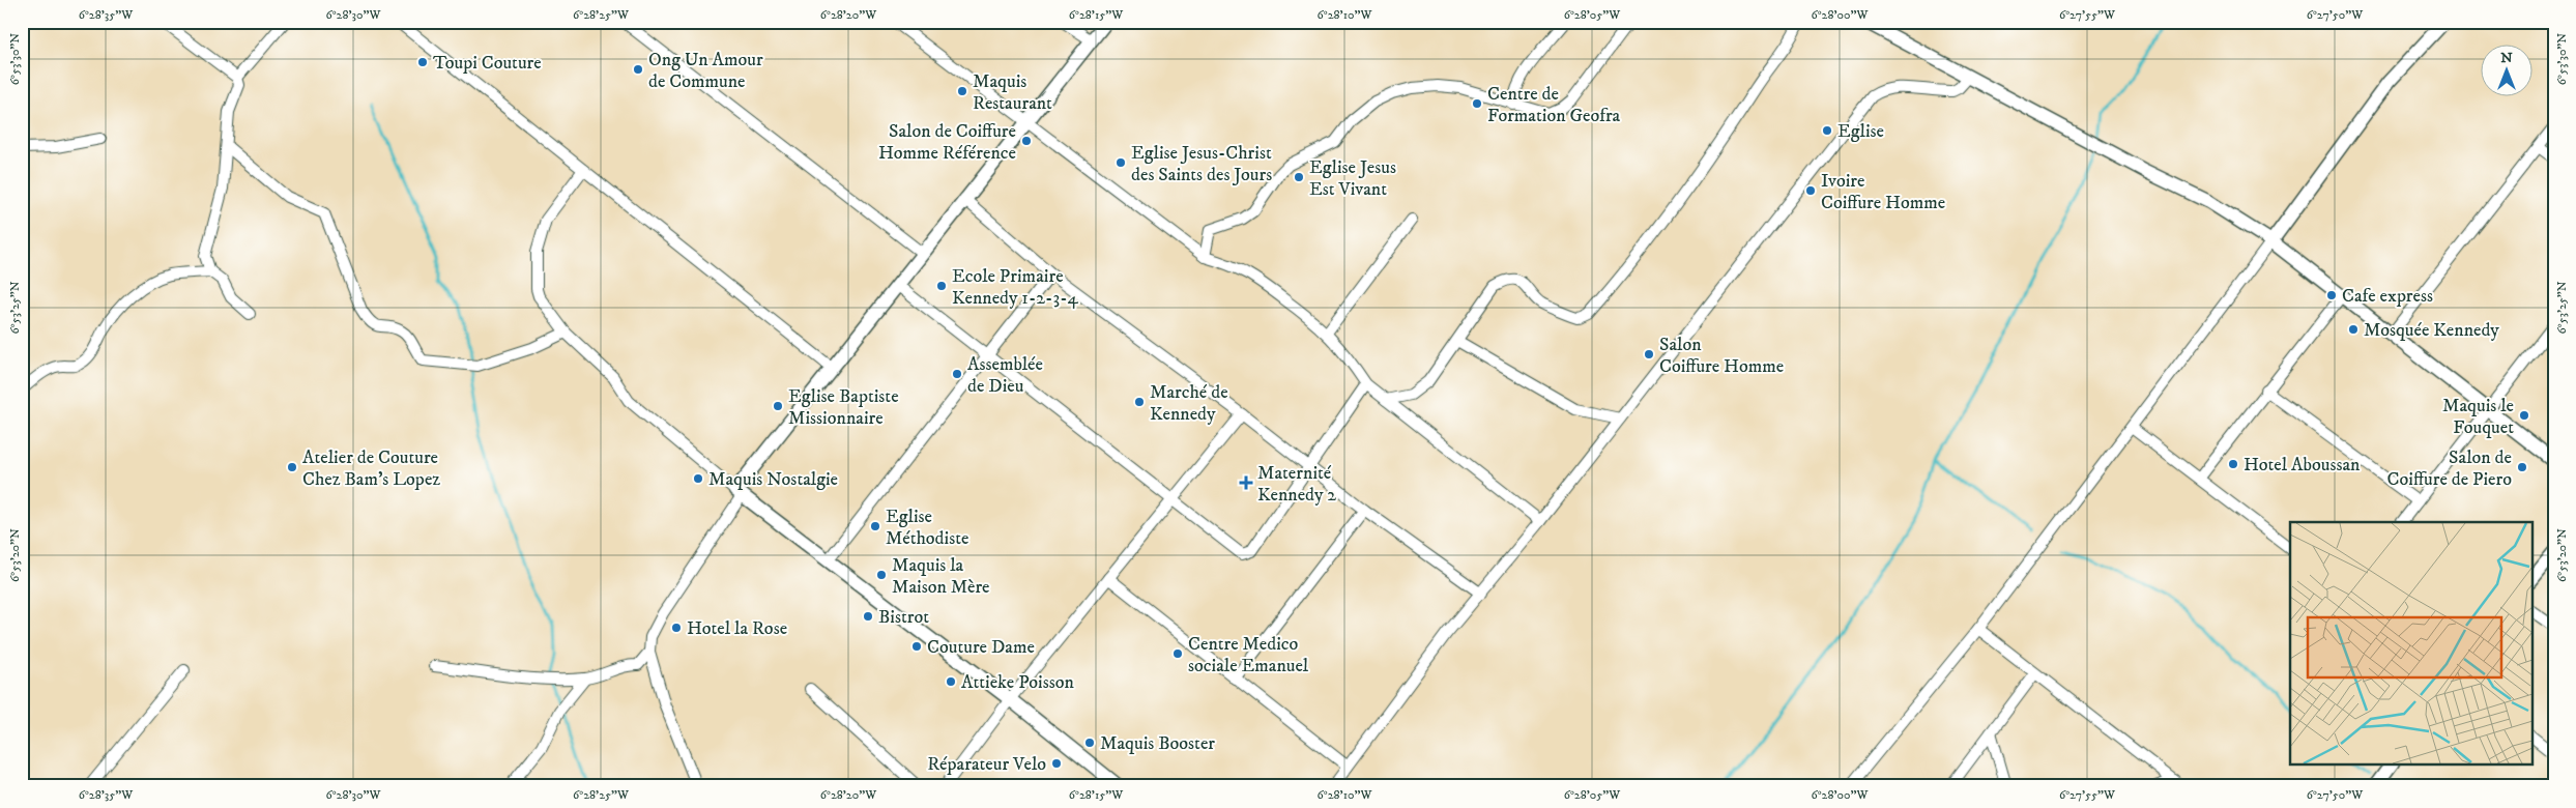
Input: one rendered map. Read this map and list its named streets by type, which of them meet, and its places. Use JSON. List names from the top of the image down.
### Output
{
  "places": {
    "other": [
      "Toupi Couture",
      "Ong Un Amour de Commune",
      "Maquis Restaurant",
      "Centre de Formation Geofra",
      "Eglise",
      "Salon de Coiffure Homme Référence",
      "Eglise Jesus-Christ des Saints des Jours",
      "Eglise Jesus Est Vivant",
      "Ivoire Coiffure Homme",
      "Ecole Primaire Kennedy 1-2-3-4",
      "Cafe express",
      "Mosquée Kennedy",
      "Salon Coiffure Homme",
      "Assemblée de Dieu",
      "Marché de Kennedy",
      "Eglise Baptiste Missionnaire",
      "Maquis le Fouquet",
      "Hotel Aboussan",
      "Atelier de Couture Chez Bam's Lopez",
      "Salon de Coiffure de Piero",
      "Maquis Nostalgie",
      "Eglise Méthodiste",
      "Maquis la Maison Mère",
      "Bistrot",
      "Hotel la Rose",
      "Couture Dame",
      "Centre Medico sociale Emanuel",
      "Attieke Poisson",
      "Maquis Booster",
      "Réparateur Velo"
    ],
    "health": ["Maternité Kennedy 2"]
  },
  "north": "top",
  "coordinates": [
    "6°28'35\"W",
    "6°28'30\"W",
    "6°28'25\"W",
    "6°28'20\"W",
    "6°28'15\"W",
    "6°28'10\"W",
    "6°28'05\"W",
    "6°28'00\"W",
    "6°27'55\"W",
    "6°27'50\"W",
    "6°53'30\"N",
    "6°53'25\"N",
    "6°53'20\"N"
  ]
}
